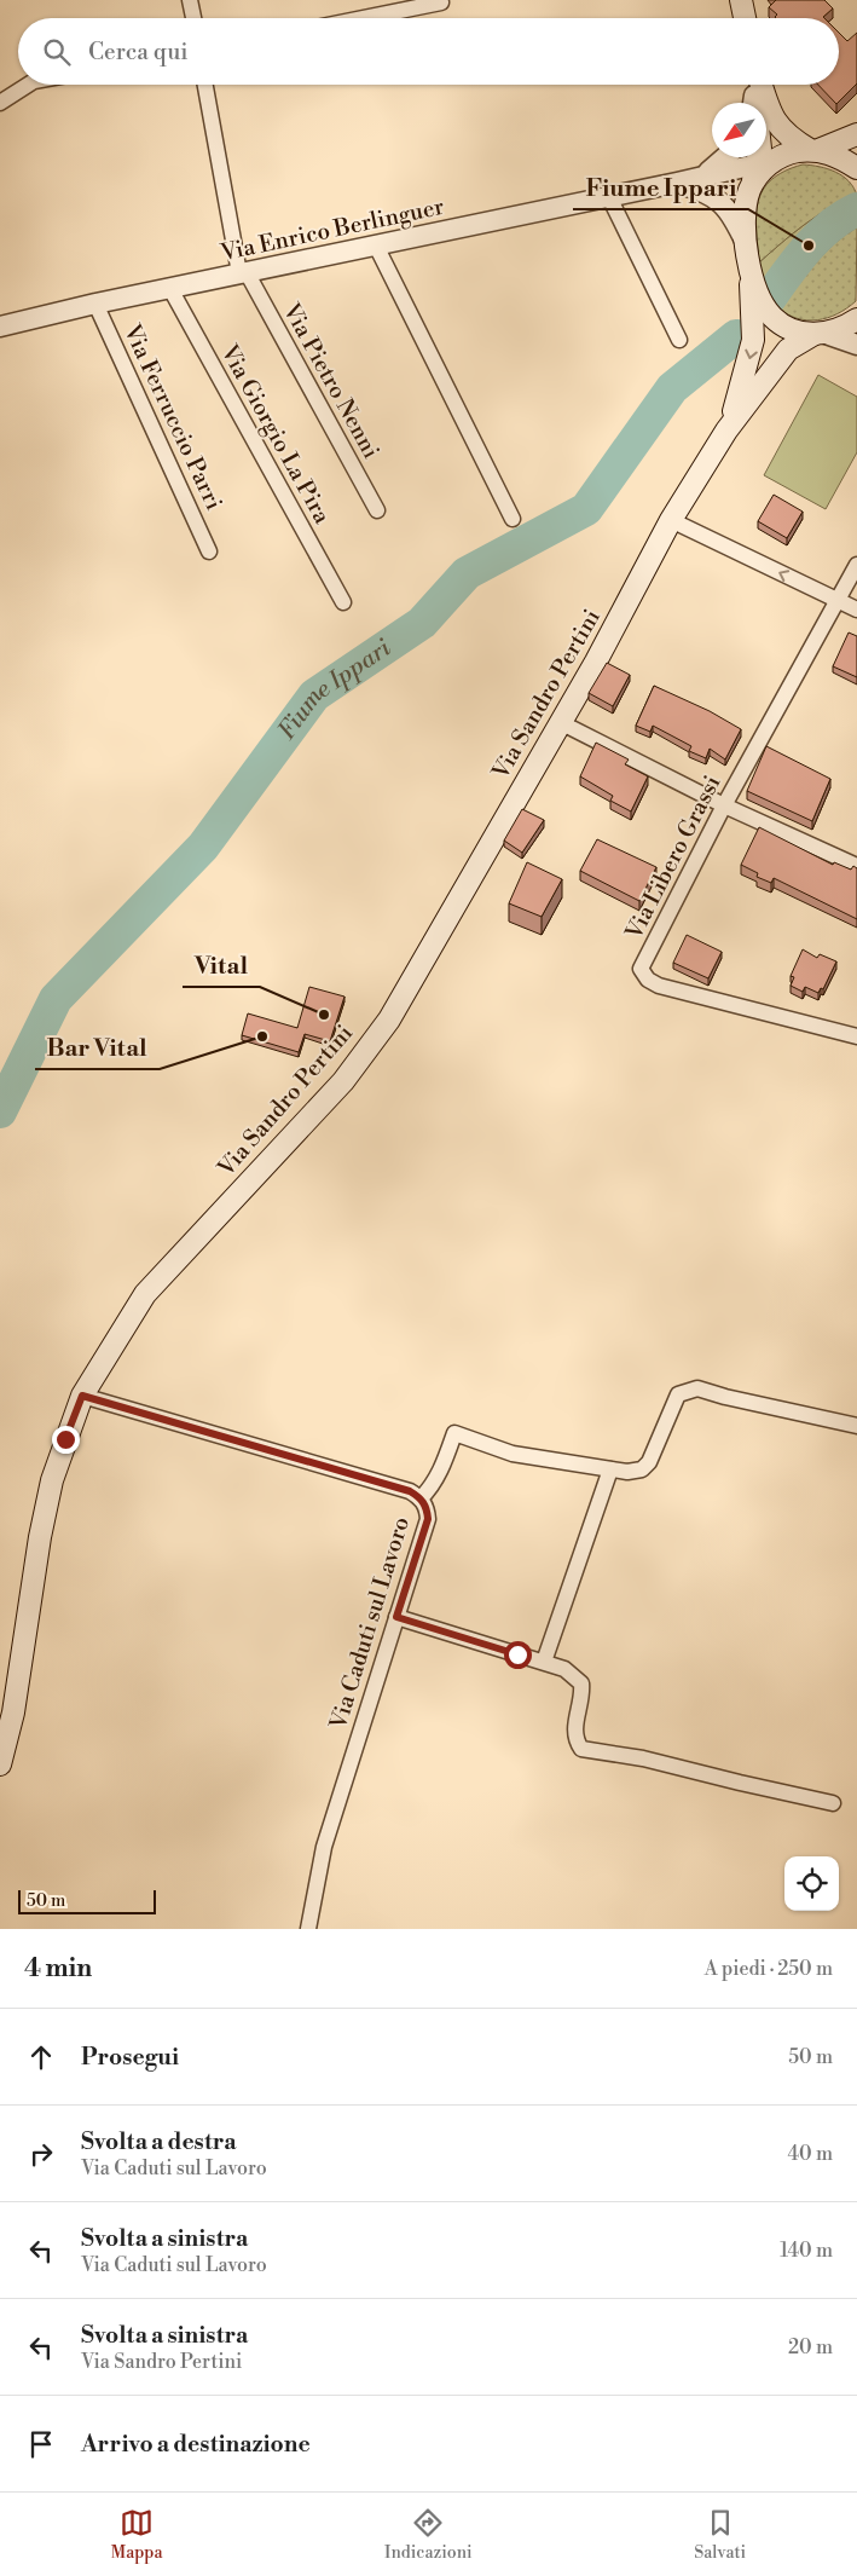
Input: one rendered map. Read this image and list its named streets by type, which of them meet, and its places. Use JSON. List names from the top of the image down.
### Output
{
  "streets": {
    "main road": ["Via Sandro Pertini"],
    "street": [
      "Via Enrico Berlinguer",
      "Via Pietro Nenni",
      "Via Ferruccio Parri",
      "Via Giorgio La Pira",
      "Via Libero Grassi",
      "Via Caduti sul Lavoro"
    ]
  },
  "crossings": [
    ["Via Enrico Berlinguer", "Via Pietro Nenni"],
    ["Via Enrico Berlinguer", "Via Ferruccio Parri"],
    ["Via Enrico Berlinguer", "Via Giorgio La Pira"],
    ["Via Sandro Pertini", "Via Caduti sul Lavoro"]
  ],
  "water": ["Fiume Ippari"],
  "places": ["Fiume Ippari", "Vital", "Bar Vital"],
  "scale_bar": "50 m",
  "north": "bottom left",
  "page": {
    "search": "Cerca qui",
    "scale": "50 m",
    "heading": ["4 min", "A piedi · 250 m"],
    "list": [
      ["Prosegui", "50 m"],
      ["Svolta a destra", "Via Caduti sul Lavoro", "40 m"],
      ["Svolta a sinistra", "Via Caduti sul Lavoro", "140 m"],
      ["Svolta a sinistra", "Via Sandro Pertini", "20 m"],
      "Arrivo a destinazione"
    ],
    "nav": ["Mappa", "Indicazioni", "Salvati"]
  }
}
